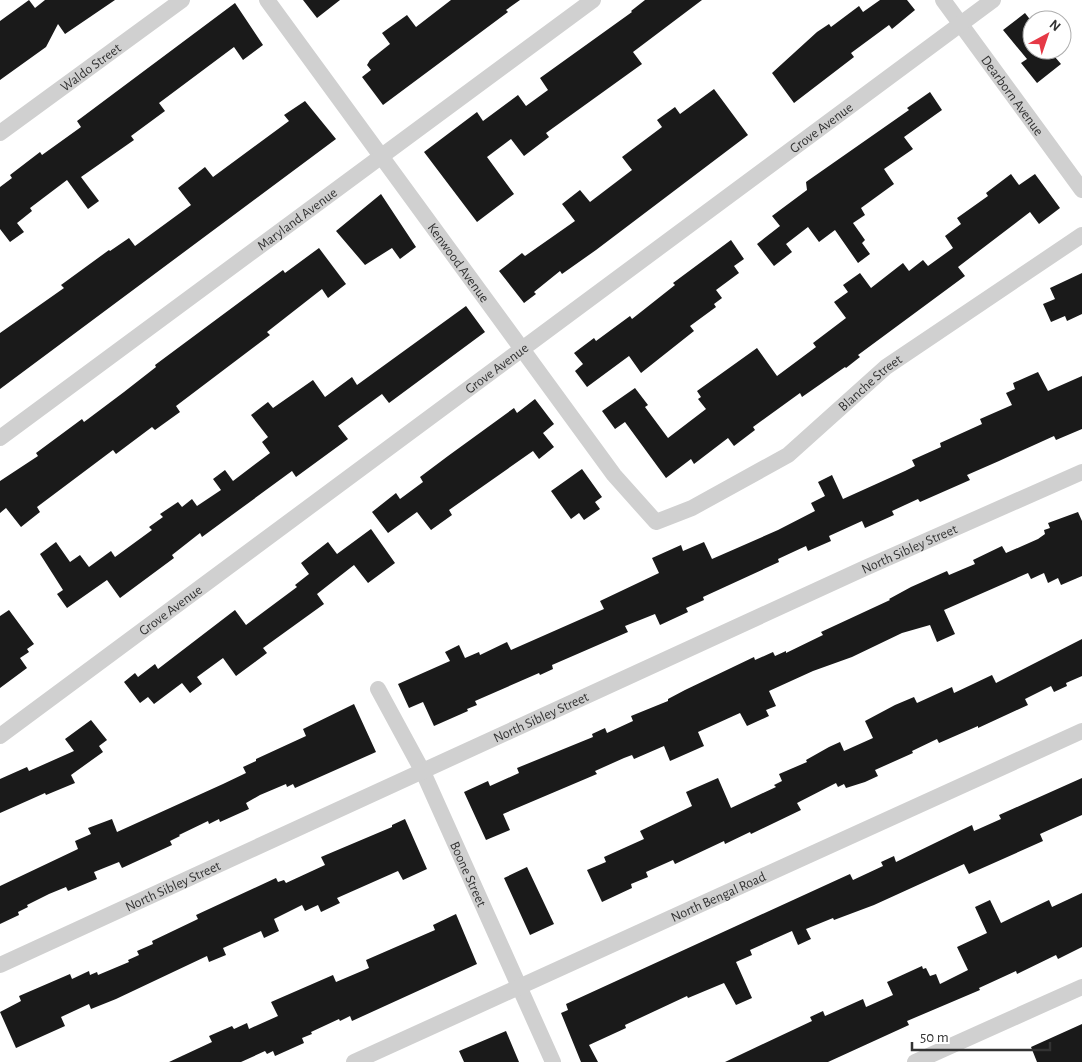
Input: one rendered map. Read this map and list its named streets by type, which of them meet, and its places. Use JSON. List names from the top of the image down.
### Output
{
  "streets": {
    "street": [
      "Waldo Street",
      "Dearborn Avenue",
      "Grove Avenue",
      "Maryland Avenue",
      "Kenwood Avenue",
      "Blanche Street",
      "North Sibley Street",
      "Boone Street",
      "North Bengal Road"
    ]
  },
  "crossings": [
    ["Dearborn Avenue", "Grove Avenue"],
    ["Grove Avenue", "Kenwood Avenue"],
    ["Maryland Avenue", "Kenwood Avenue"],
    ["Kenwood Avenue", "Blanche Street"],
    ["North Sibley Street", "Boone Street"],
    ["Boone Street", "North Bengal Road"]
  ],
  "scale_bar": "50 m",
  "north": "top right"
}
